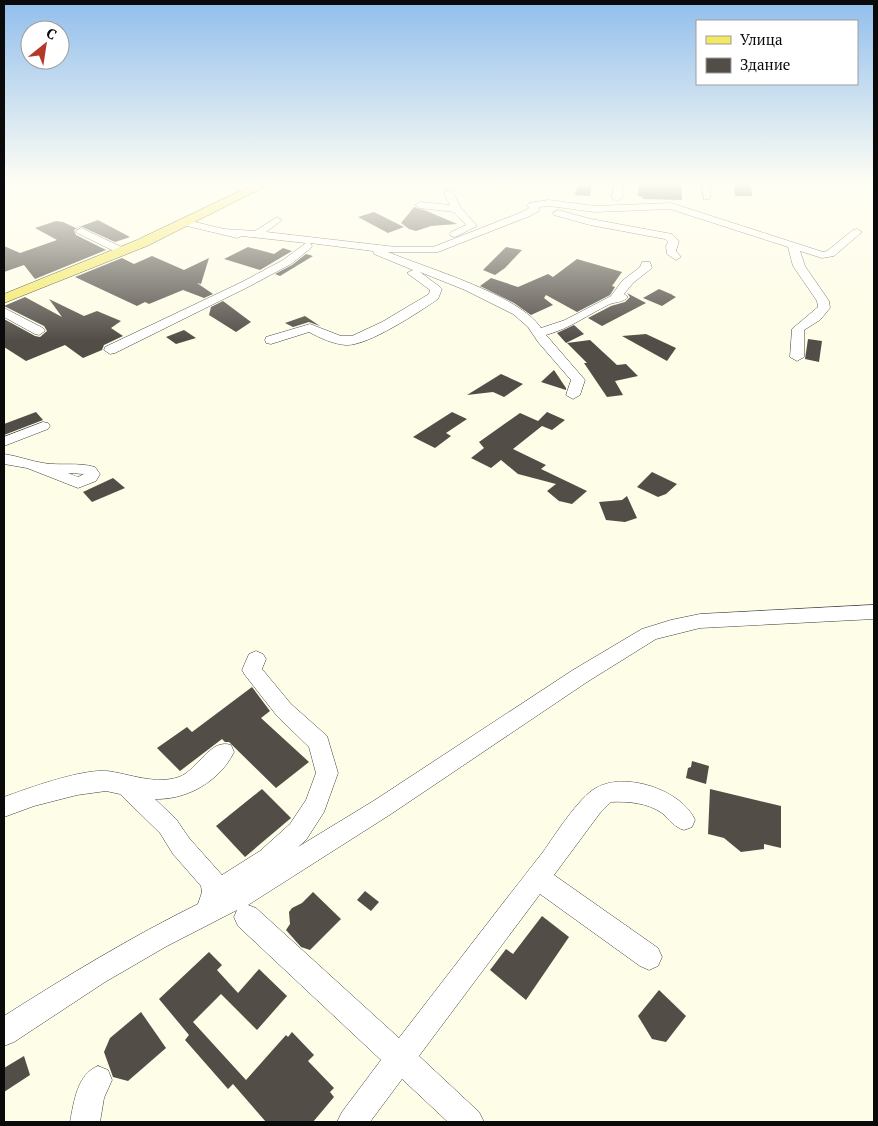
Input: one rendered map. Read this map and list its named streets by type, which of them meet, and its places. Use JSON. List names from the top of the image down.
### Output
{
  "legend": ["Улица", "Здание"],
  "north": "top right"
}
